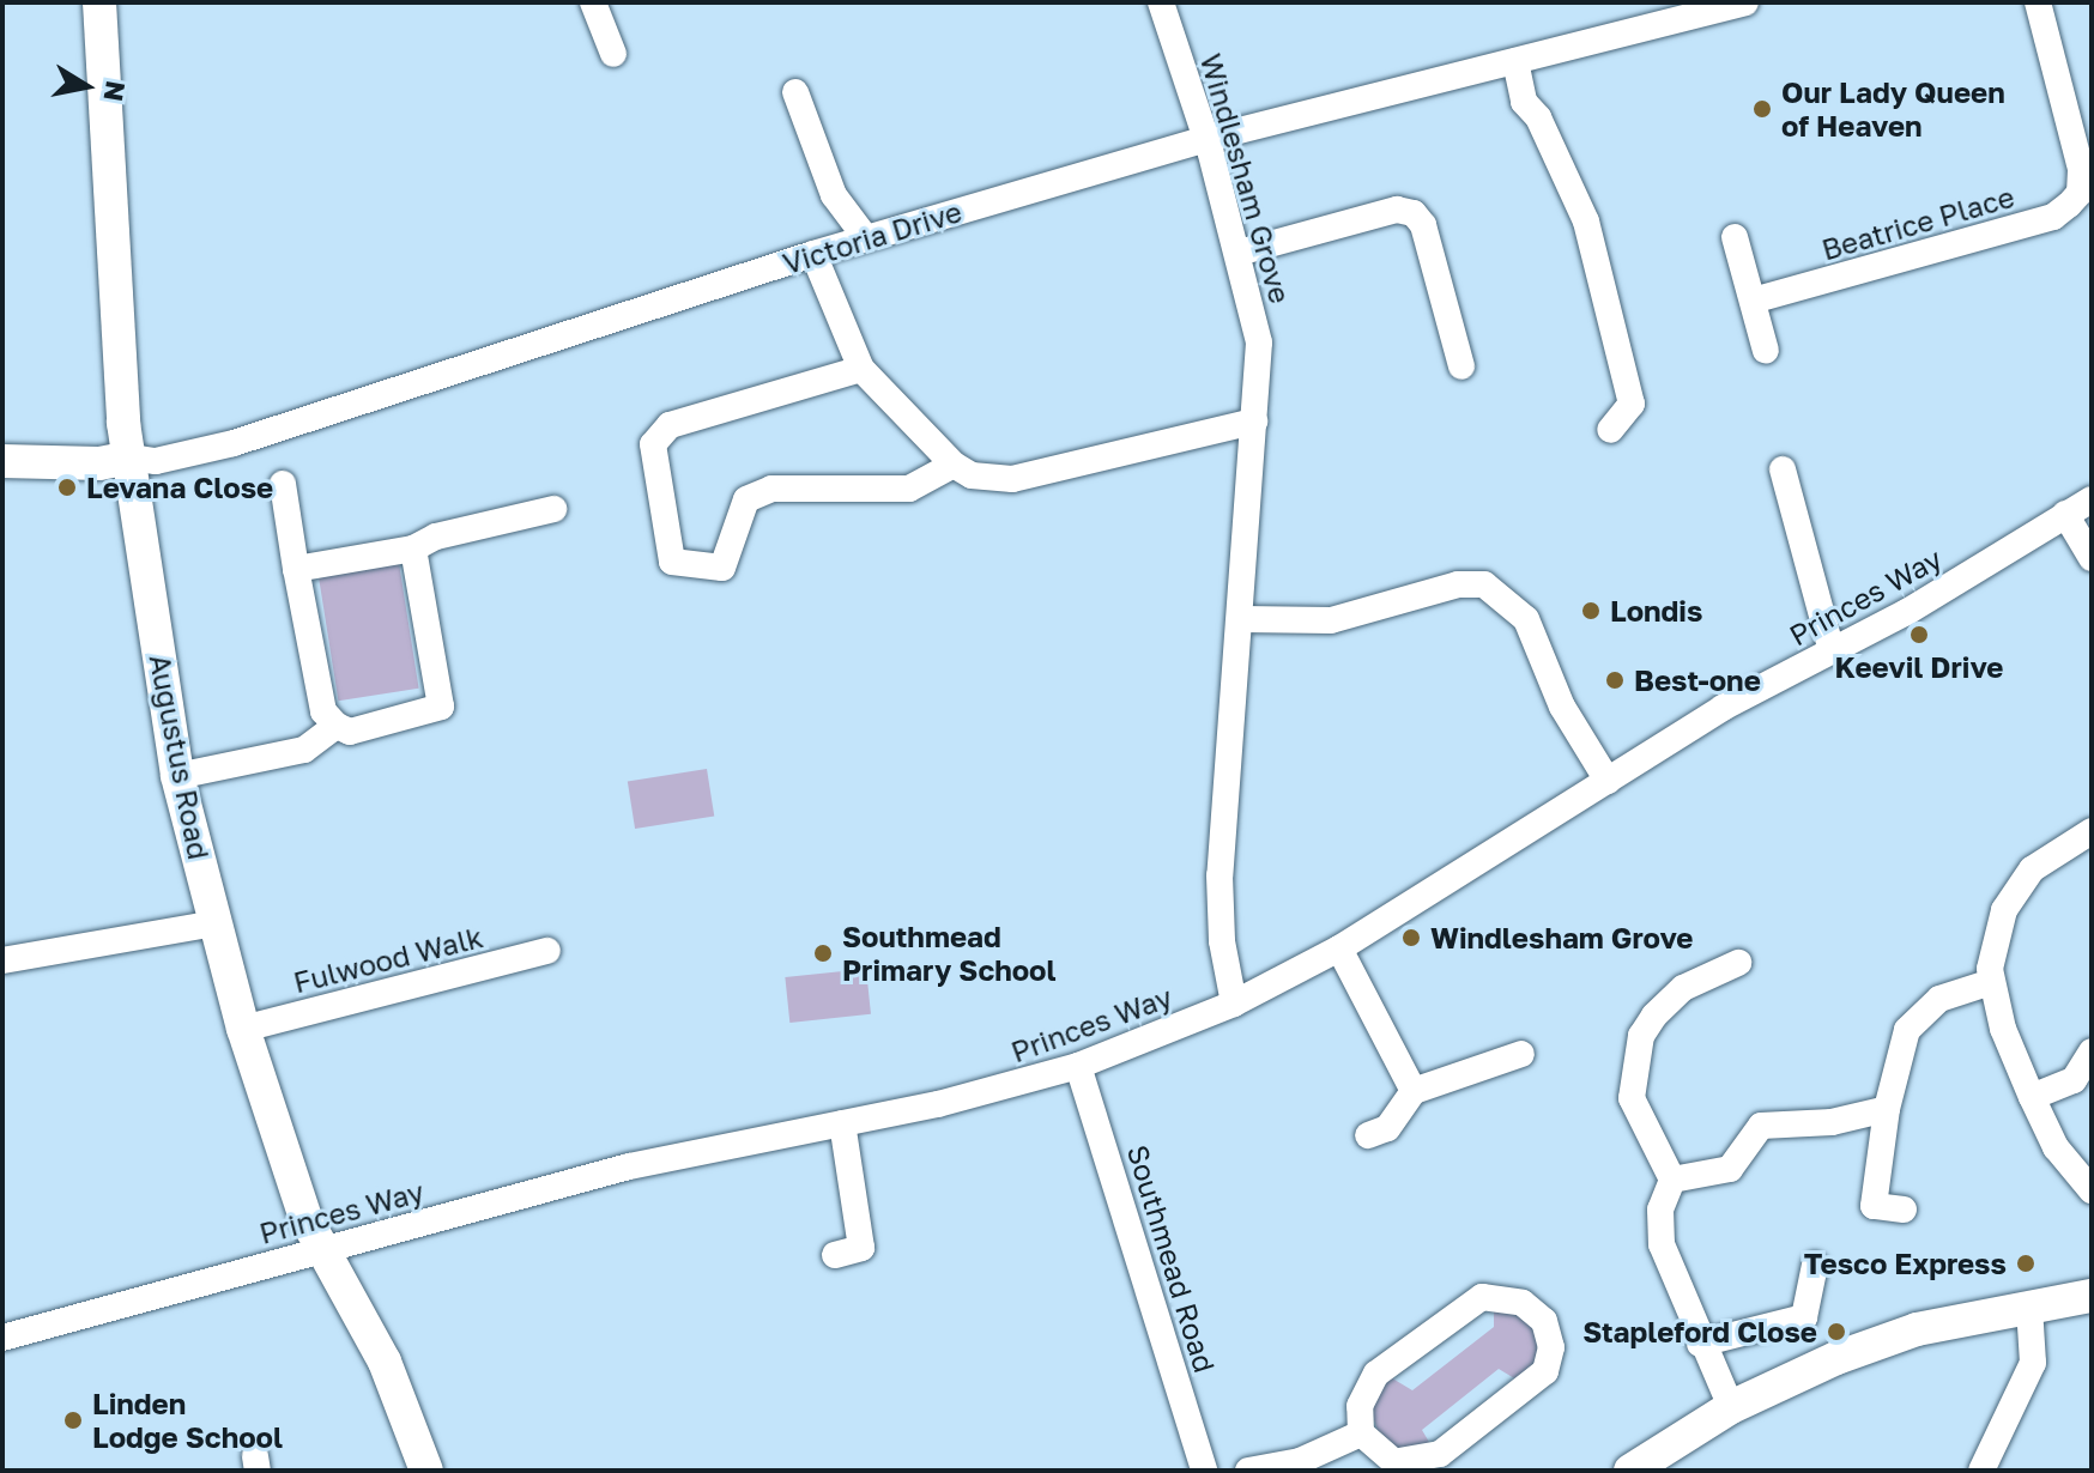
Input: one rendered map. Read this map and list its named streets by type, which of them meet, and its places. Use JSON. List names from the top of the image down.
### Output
{
  "streets": {
    "street": [
      "Windlesham Grove",
      "Beatrice Place",
      "Victoria Drive",
      "Princes Way",
      "Augustus Road",
      "Fulwood Walk",
      "Southmead Road"
    ]
  },
  "crossings": [
    ["Windlesham Grove", "Victoria Drive"],
    ["Windlesham Grove", "Princes Way"],
    ["Victoria Drive", "Augustus Road"],
    ["Princes Way", "Augustus Road"],
    ["Princes Way", "Southmead Road"],
    ["Augustus Road", "Fulwood Walk"]
  ],
  "places": [
    "Our Lady Queen of Heaven",
    "Levana Close",
    "Londis",
    "Keevil Drive",
    "Best-one",
    "Windlesham Grove",
    "Southmead Primary School",
    "Tesco Express",
    "Stapleford Close",
    "Linden Lodge School"
  ],
  "north": "right"
}
